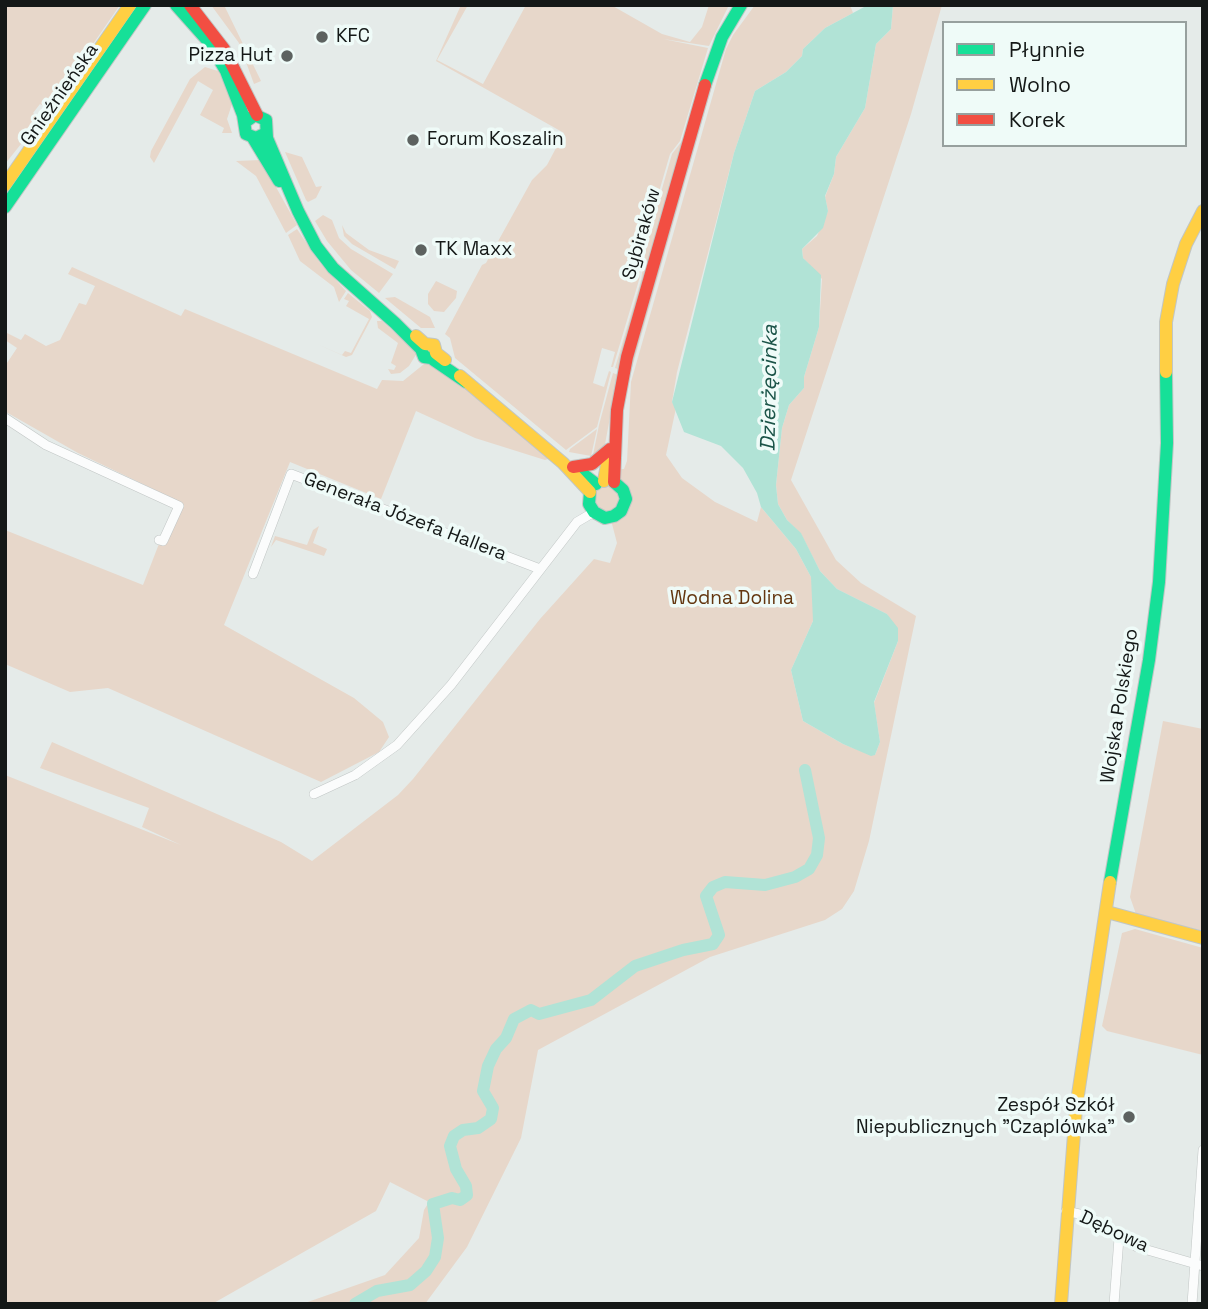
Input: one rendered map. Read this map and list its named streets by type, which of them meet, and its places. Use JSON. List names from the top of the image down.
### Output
{
  "streets": {
    "street": [
      "Gnieźnieńska",
      "Sybiraków",
      "Generała Józefa Hallera",
      "Wojska Polskiego",
      "Dębowa"
    ]
  },
  "crossings": [
    ["Wojska Polskiego", "Dębowa"]
  ],
  "water": ["Dzierżęcinka"],
  "parks": ["Wodna Dolina"],
  "places": [
    "KFC",
    "Pizza Hut",
    "Forum Koszalin",
    "TK Maxx",
    "Zespół Szkół Niepublicznych \"Czaplówka\""
  ],
  "legend": ["Płynnie", "Wolno", "Korek"]
}
